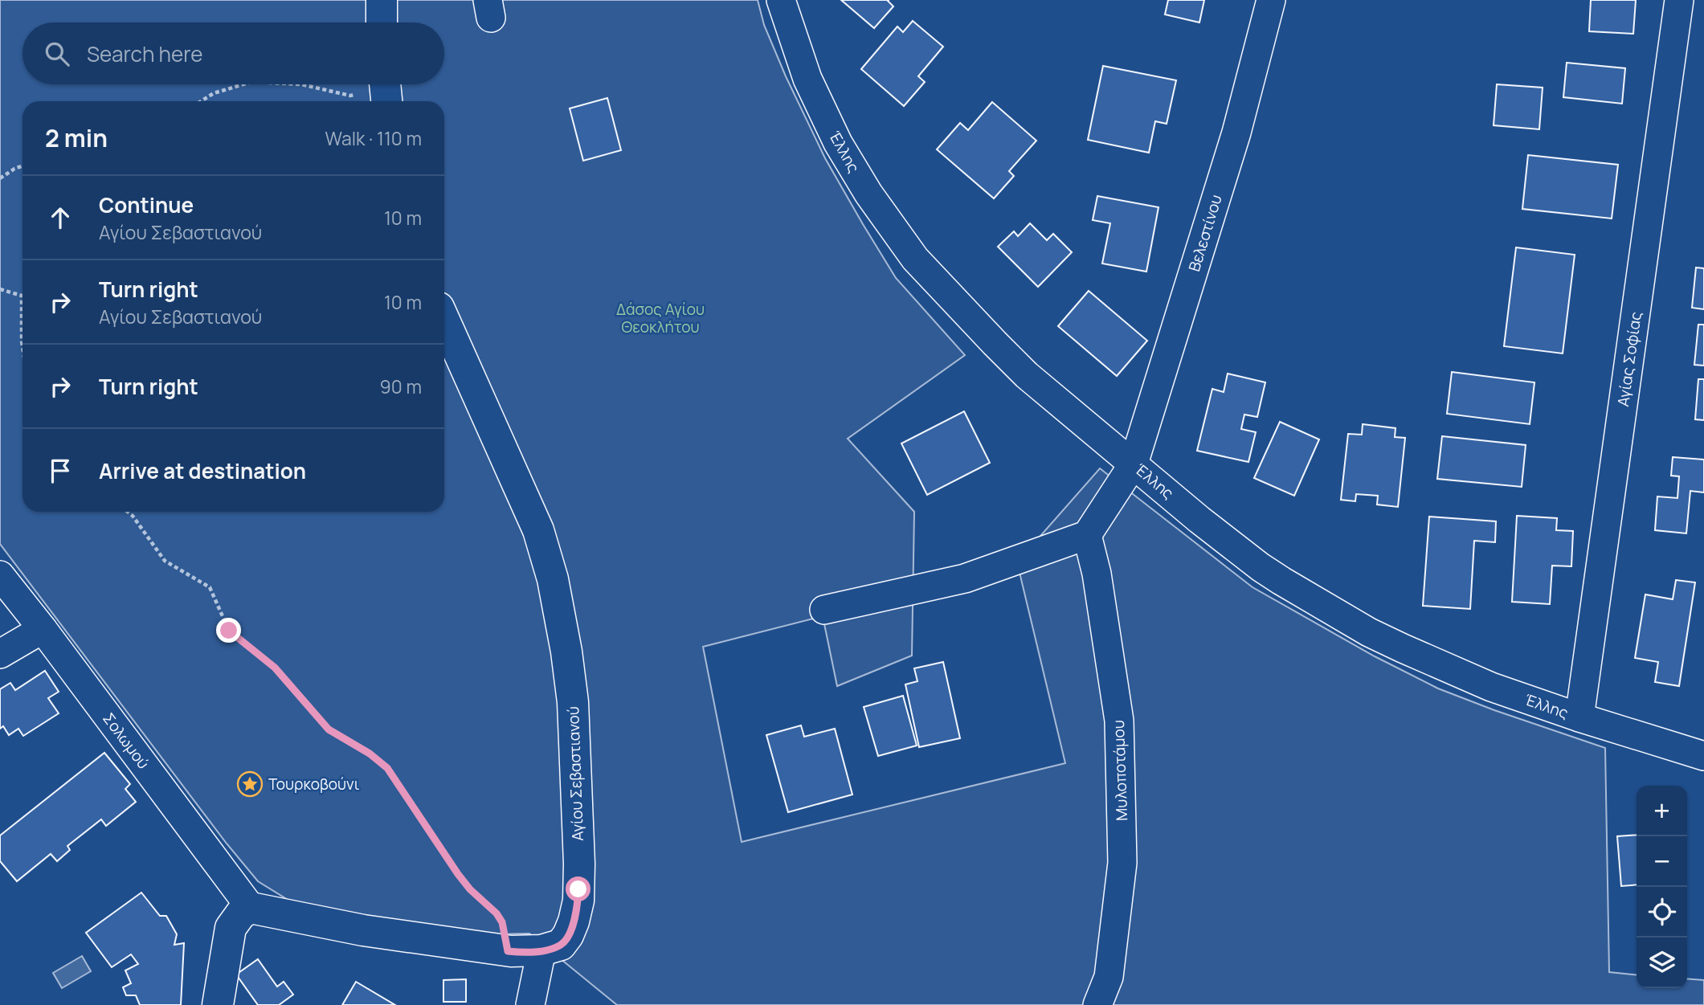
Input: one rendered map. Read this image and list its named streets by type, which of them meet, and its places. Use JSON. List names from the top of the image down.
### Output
{
  "streets": {
    "street": [
      "Έλλης",
      "Βελεστίνου",
      "Αγίας Σοφίας",
      "Σολωμού",
      "Μυλοποτάμου",
      "Αγίου Σεβαστιανού"
    ]
  },
  "crossings": [
    ["Έλλης", "Βελεστίνου"],
    ["Έλλης", "Αγίας Σοφίας"],
    ["Βελεστίνου", "Μυλοποτάμου"],
    ["Σολωμού", "Αγίου Σεβαστιανού"]
  ],
  "parks": ["Δάσος Αγίου Θεοκλήτου"],
  "places": {
    "place": ["Τουρκοβούνι"]
  },
  "page": {
    "search": "Search here",
    "heading": ["2 min", "Walk · 110 m"],
    "list": [
      ["Continue", "Αγίου Σεβαστιανού", "10 m"],
      ["Turn right", "Αγίου Σεβαστιανού", "10 m"],
      ["Turn right", "90 m"],
      "Arrive at destination"
    ],
    "map_buttons": ["+", "−"]
  }
}
